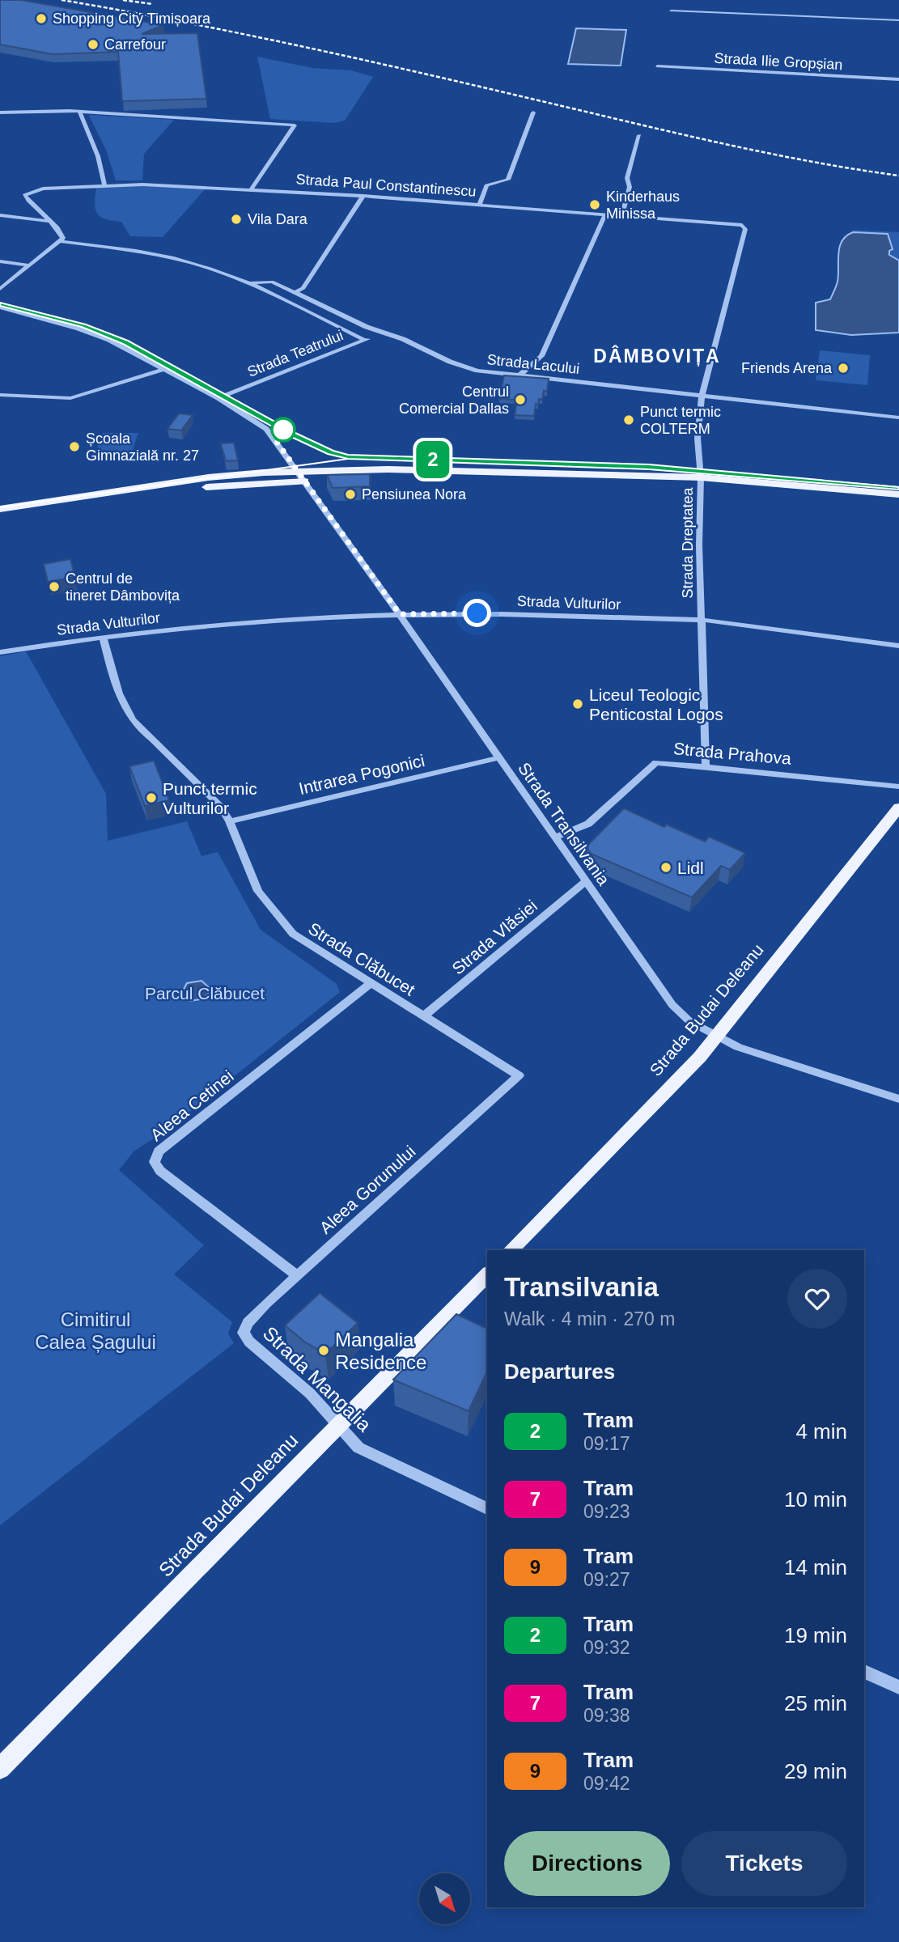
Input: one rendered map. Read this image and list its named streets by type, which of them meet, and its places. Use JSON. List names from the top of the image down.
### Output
{
  "streets": {
    "main road": ["Strada Budai Deleanu"],
    "street": [
      "Strada Ilie Gropșian",
      "Strada Paul Constantinescu",
      "Strada Teatrului",
      "Strada Lacului",
      "Strada Dreptatea",
      "Strada Vulturilor",
      "Strada Prahova",
      "Intrarea Pogonici",
      "Strada Transilvania",
      "Strada Vlăsiei",
      "Strada Clăbucet",
      "Aleea Cetinei",
      "Aleea Gorunului",
      "Strada Mangalia"
    ]
  },
  "crossings": [
    ["Strada Paul Constantinescu", "Strada Dreptatea"],
    ["Strada Teatrului", "Strada Lacului"],
    ["Strada Lacului", "Strada Dreptatea"],
    ["Strada Dreptatea", "Strada Vulturilor"],
    ["Strada Dreptatea", "Strada Prahova"],
    ["Strada Vulturilor", "Strada Transilvania"],
    ["Strada Vulturilor", "Strada Clăbucet"],
    ["Strada Prahova", "Strada Transilvania"],
    ["Intrarea Pogonici", "Strada Transilvania"],
    ["Intrarea Pogonici", "Strada Clăbucet"],
    ["Strada Transilvania", "Strada Vlăsiei"],
    ["Strada Transilvania", "Strada Budai Deleanu"],
    ["Strada Vlăsiei", "Strada Clăbucet"],
    ["Strada Clăbucet", "Aleea Cetinei"],
    ["Strada Clăbucet", "Aleea Gorunului"],
    ["Strada Budai Deleanu", "Strada Mangalia"],
    ["Aleea Cetinei", "Aleea Gorunului"],
    ["Aleea Gorunului", "Strada Mangalia"]
  ],
  "districts": ["DÂMBOVIȚA"],
  "parks": ["Parcul Clăbucet", "Cimitirul Calea Șagului"],
  "places": [
    "Shopping City Timișoara",
    "Carrefour",
    "Kinderhaus Minissa",
    "Vila Dara",
    "Friends Arena",
    "Centrul Comercial Dallas",
    "Punct termic COLTERM",
    "Școala Gimnazială nr. 27",
    "Pensiunea Nora",
    "Centrul de tineret Dâmbovița",
    "Liceul Teologic Penticostal Logos",
    "Punct termic Vulturilor",
    "Lidl",
    "Mangalia Residence"
  ],
  "lines": ["tram line 2"],
  "north": "bottom right",
  "page": {
    "on_map": "2",
    "heading": [
      ["Transilvania", "Walk · 4 min · 270 m"],
      "Departures"
    ],
    "list": [
      {
        "mark": "2",
        "name": "Tram",
        "note": "09:17",
        "value": "4 min"
      },
      {
        "mark": "7",
        "name": "Tram",
        "note": "09:23",
        "value": "10 min"
      },
      {
        "mark": "9",
        "name": "Tram",
        "note": "09:27",
        "value": "14 min"
      },
      {
        "mark": "2",
        "name": "Tram",
        "note": "09:32",
        "value": "19 min"
      },
      {
        "mark": "7",
        "name": "Tram",
        "note": "09:38",
        "value": "25 min"
      },
      {
        "mark": "9",
        "name": "Tram",
        "note": "09:42",
        "value": "29 min"
      }
    ],
    "buttons": ["Directions", "Tickets"]
  }
}
